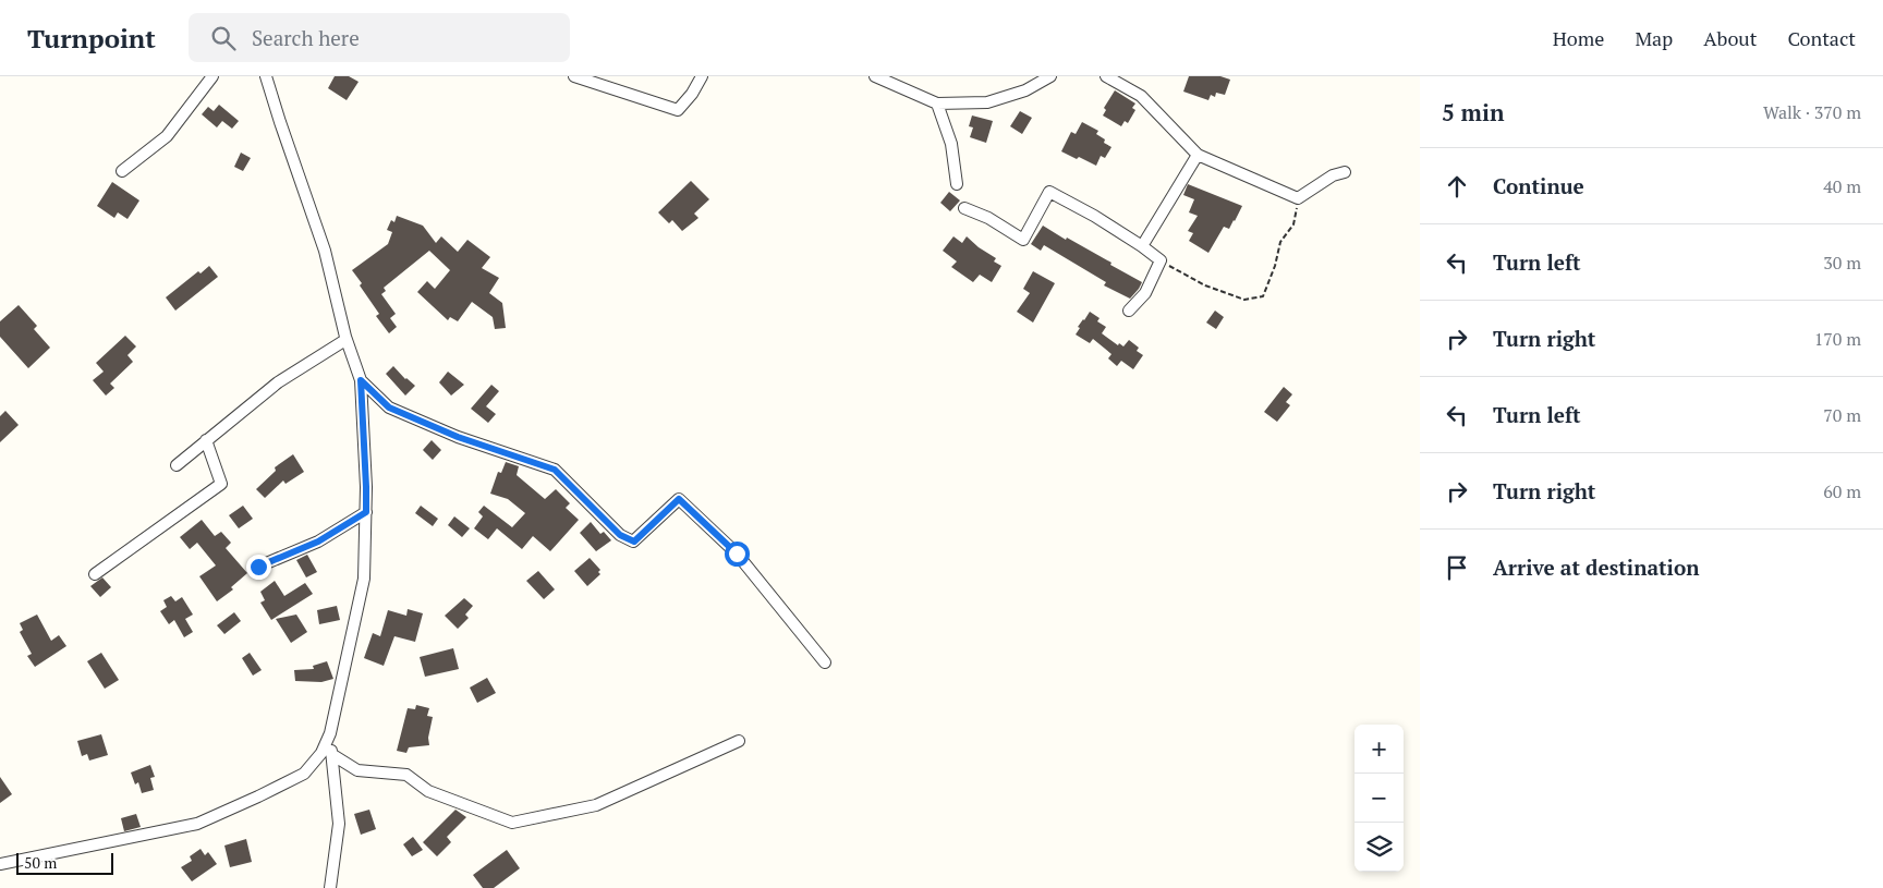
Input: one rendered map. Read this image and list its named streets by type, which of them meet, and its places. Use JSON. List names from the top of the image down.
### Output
{
  "scale_bar": "50 m",
  "page": {
    "header": "Turnpoint",
    "search": "Search here",
    "nav": [
      "Home",
      "Map",
      "About",
      "Contact"
    ],
    "heading": ["5 min", "Walk · 370 m"],
    "list": [
      ["Continue", "40 m"],
      ["Turn left", "30 m"],
      ["Turn right", "170 m"],
      ["Turn left", "70 m"],
      ["Turn right", "60 m"],
      "Arrive at destination"
    ],
    "map_buttons": ["+", "−"],
    "scale": "50 m"
  }
}
